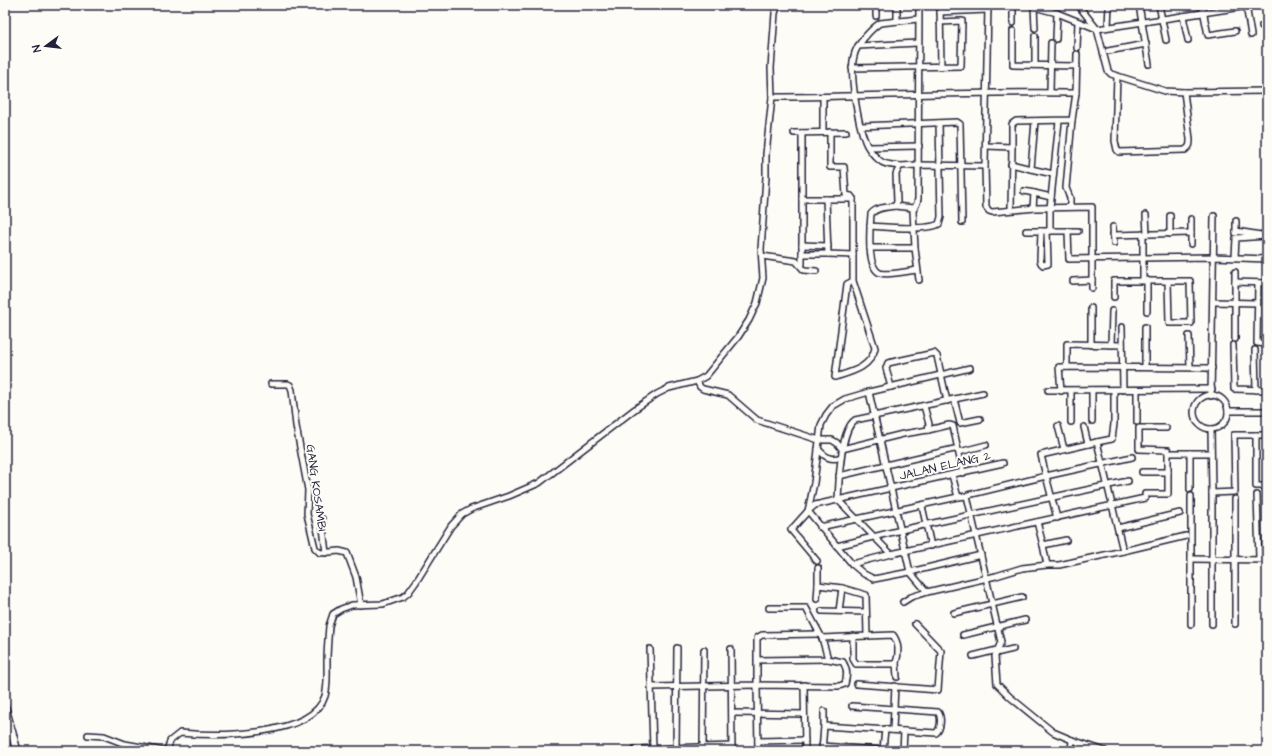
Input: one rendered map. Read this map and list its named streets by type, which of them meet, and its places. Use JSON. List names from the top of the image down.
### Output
{
  "streets": {
    "street": ["JALAN ELANG 2", "GANG KOSAMBI"]
  },
  "north": "left"
}
